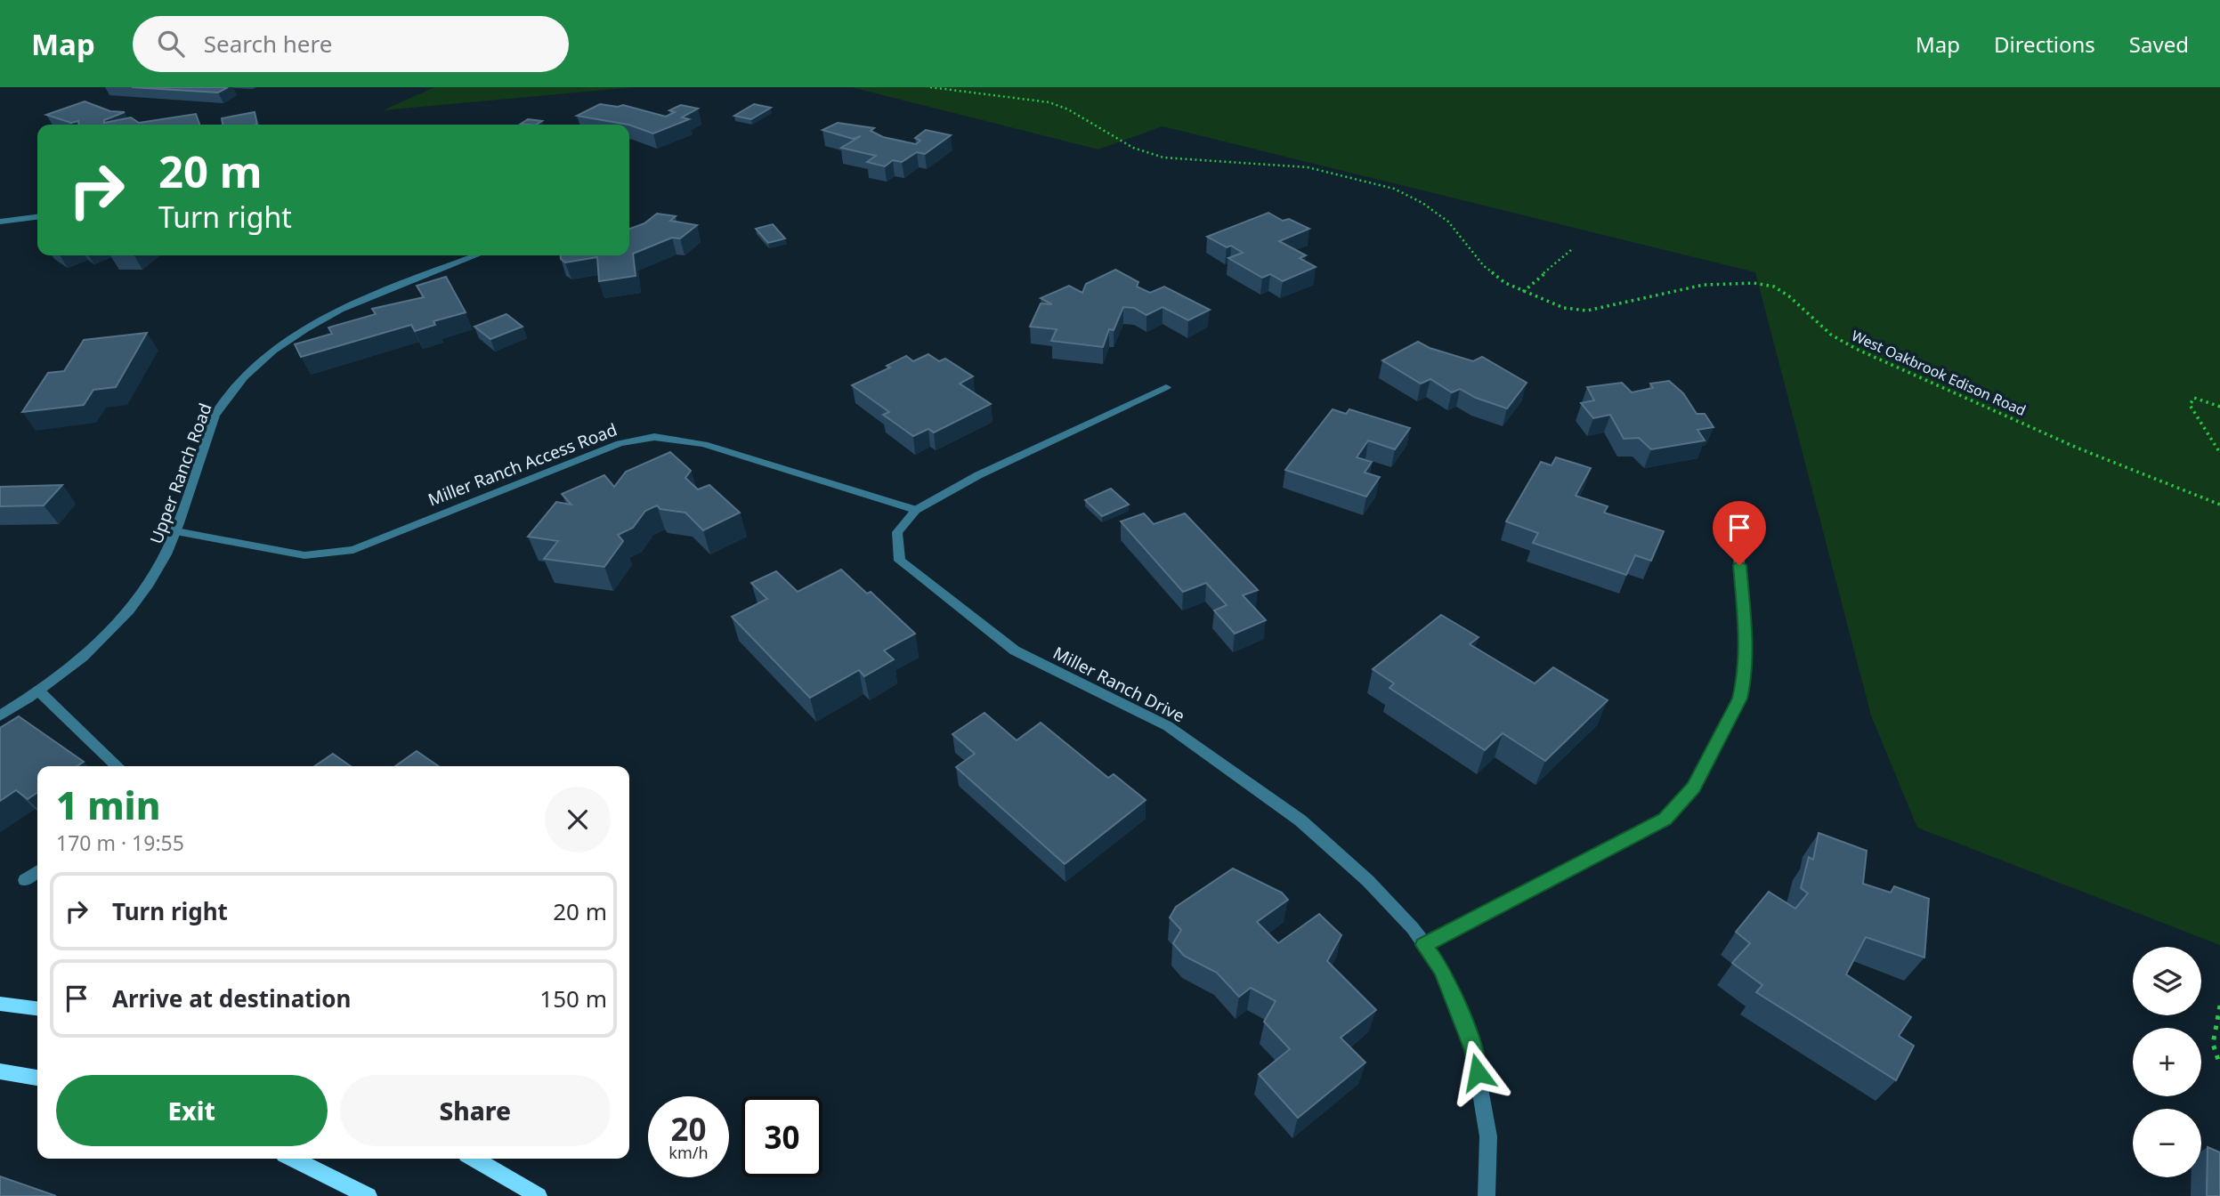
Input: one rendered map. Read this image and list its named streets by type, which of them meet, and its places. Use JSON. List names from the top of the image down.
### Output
{
  "streets": {
    "street": ["Miller Ranch Access Road", "Upper Ranch Road", "Miller Ranch Drive"],
    "path": ["West Oakbrook Edison Road"]
  },
  "crossings": [
    ["Miller Ranch Access Road", "Upper Ranch Road"],
    ["Miller Ranch Access Road", "Miller Ranch Drive"]
  ],
  "page": {
    "header": "Map",
    "search": "Search here",
    "nav": ["Map", "Directions", "Saved"],
    "turn": ["20 m", "Turn right"],
    "heading": ["1 min", "170 m · 19:55"],
    "list": [
      {
        "name": "Turn right",
        "value": "20 m"
      },
      {
        "name": "Arrive at destination",
        "value": "150 m"
      }
    ],
    "map_buttons": ["+", "−"],
    "buttons": ["Exit", "Share"],
    "speed": "20 km/h",
    "limit": "30"
  }
}
